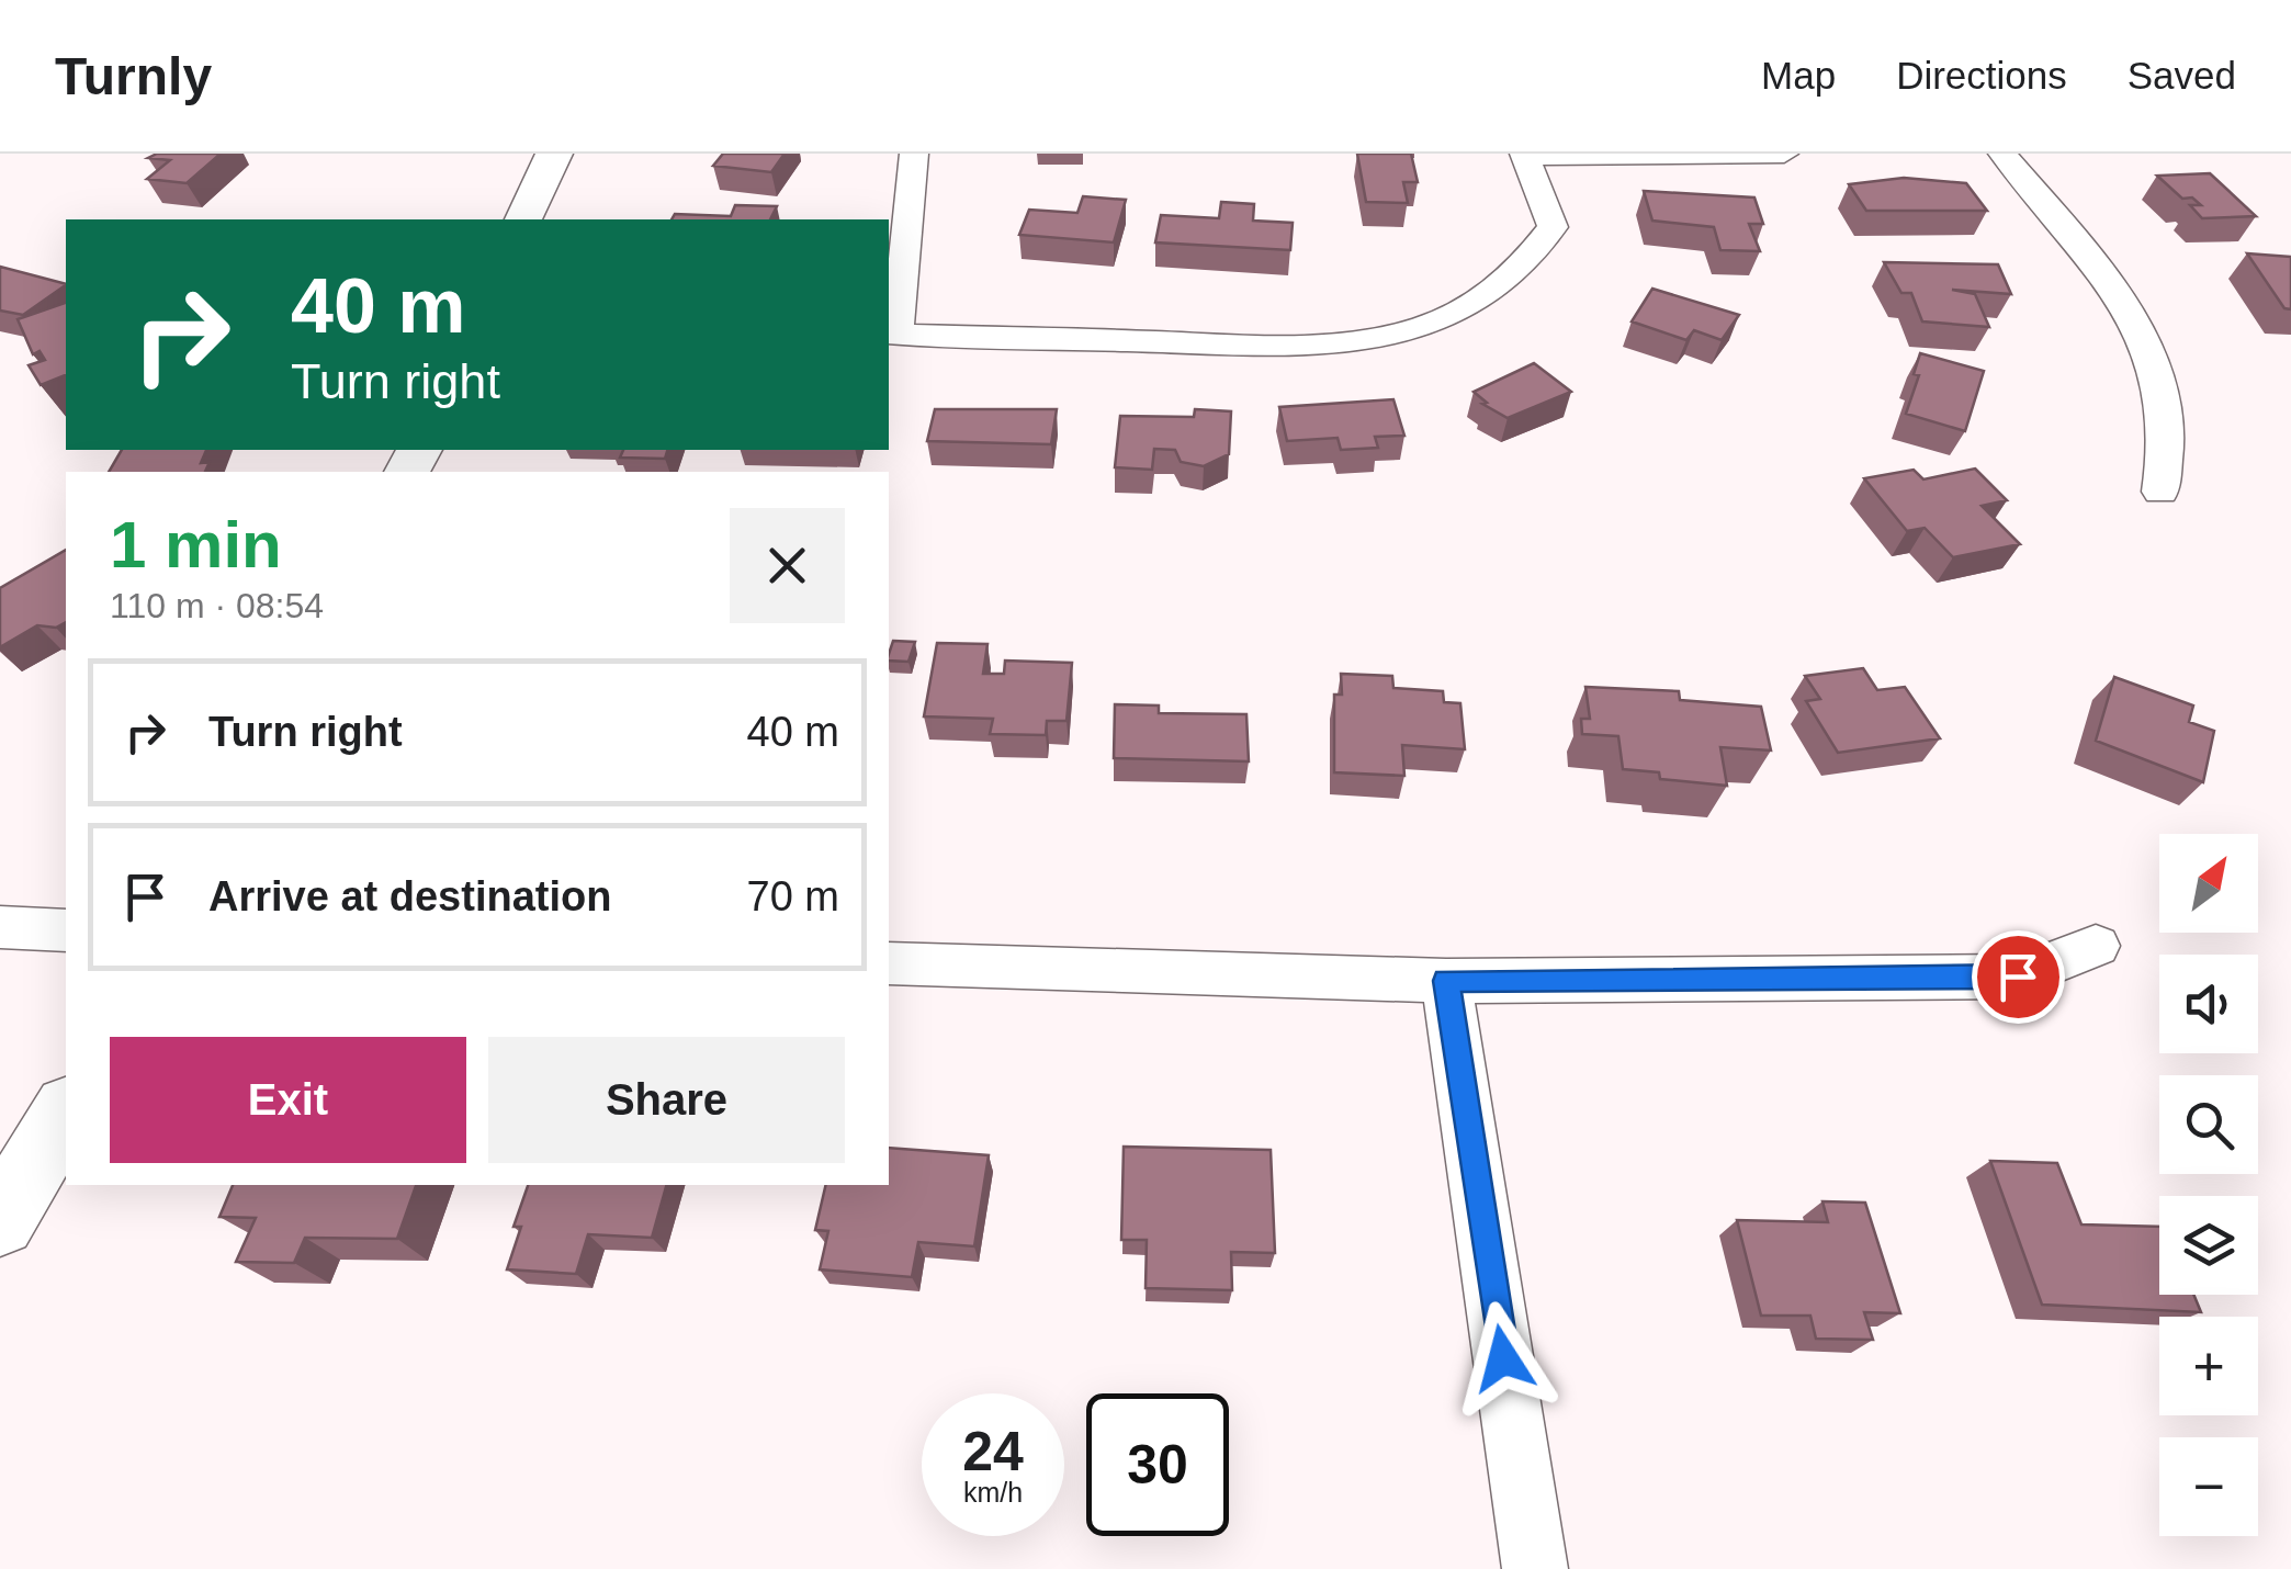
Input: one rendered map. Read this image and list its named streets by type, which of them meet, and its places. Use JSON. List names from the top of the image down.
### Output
{
  "north": "top right",
  "page": {
    "header": "Turnly",
    "nav": ["Map", "Directions", "Saved"],
    "turn": ["40 m", "Turn right"],
    "heading": ["1 min", "110 m · 08:54"],
    "list": [
      {
        "name": "Turn right",
        "value": "40 m"
      },
      {
        "name": "Arrive at destination",
        "value": "70 m"
      }
    ],
    "map_buttons": ["+", "−"],
    "buttons": ["Exit", "Share"],
    "speed": "24 km/h",
    "limit": "30"
  }
}
